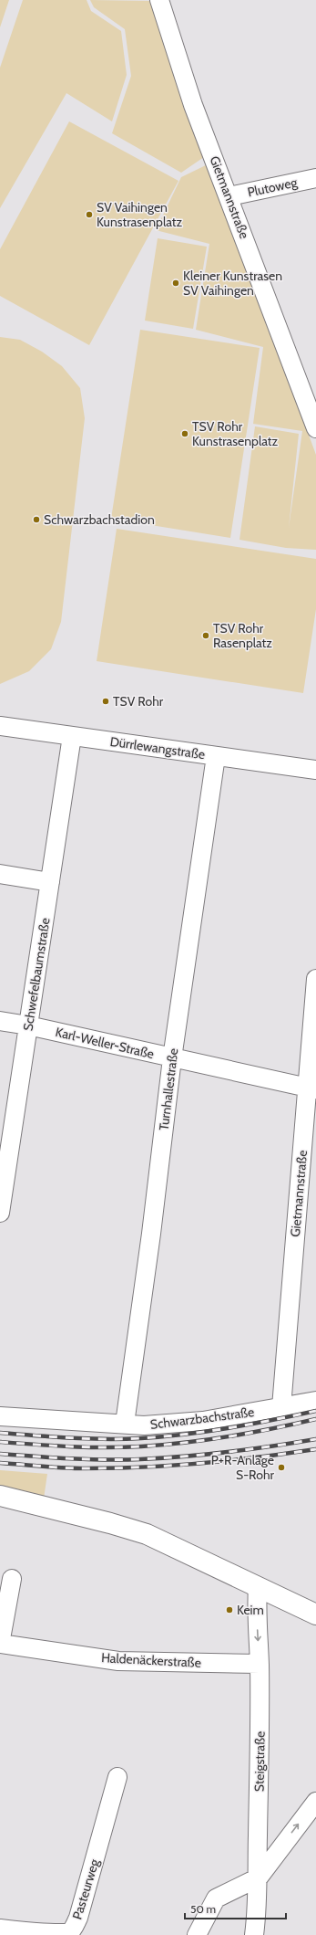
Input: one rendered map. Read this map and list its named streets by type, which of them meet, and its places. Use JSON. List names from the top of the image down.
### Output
{
  "streets": {
    "street": [
      "Plutoweg",
      "Gietmannstraße",
      "Dürrlewangstraße",
      "Schwefelbaumstraße",
      "Karl-Weller-Straße",
      "Turnhallestraße",
      "Schwarzbachstraße",
      "Haldenäckerstraße",
      "Steigstraße",
      "Pasteurweg"
    ]
  },
  "crossings": [
    ["Plutoweg", "Gietmannstraße"],
    ["Gietmannstraße", "Karl-Weller-Straße"],
    ["Gietmannstraße", "Schwarzbachstraße"],
    ["Dürrlewangstraße", "Schwefelbaumstraße"],
    ["Dürrlewangstraße", "Turnhallestraße"],
    ["Schwefelbaumstraße", "Karl-Weller-Straße"],
    ["Karl-Weller-Straße", "Turnhallestraße"],
    ["Turnhallestraße", "Schwarzbachstraße"],
    ["Haldenäckerstraße", "Steigstraße"]
  ],
  "places": [
    "SV Vaihingen Kunstrasenplatz",
    "Kleiner Kunstrasen SV Vaihingen",
    "TSV Rohr Kunstrasenplatz",
    "Schwarzbachstadion",
    "TSV Rohr Rasenplatz",
    "TSV Rohr",
    "P+R-Anlage S-Rohr",
    "Keim"
  ],
  "scale_bar": "50 m"
}
